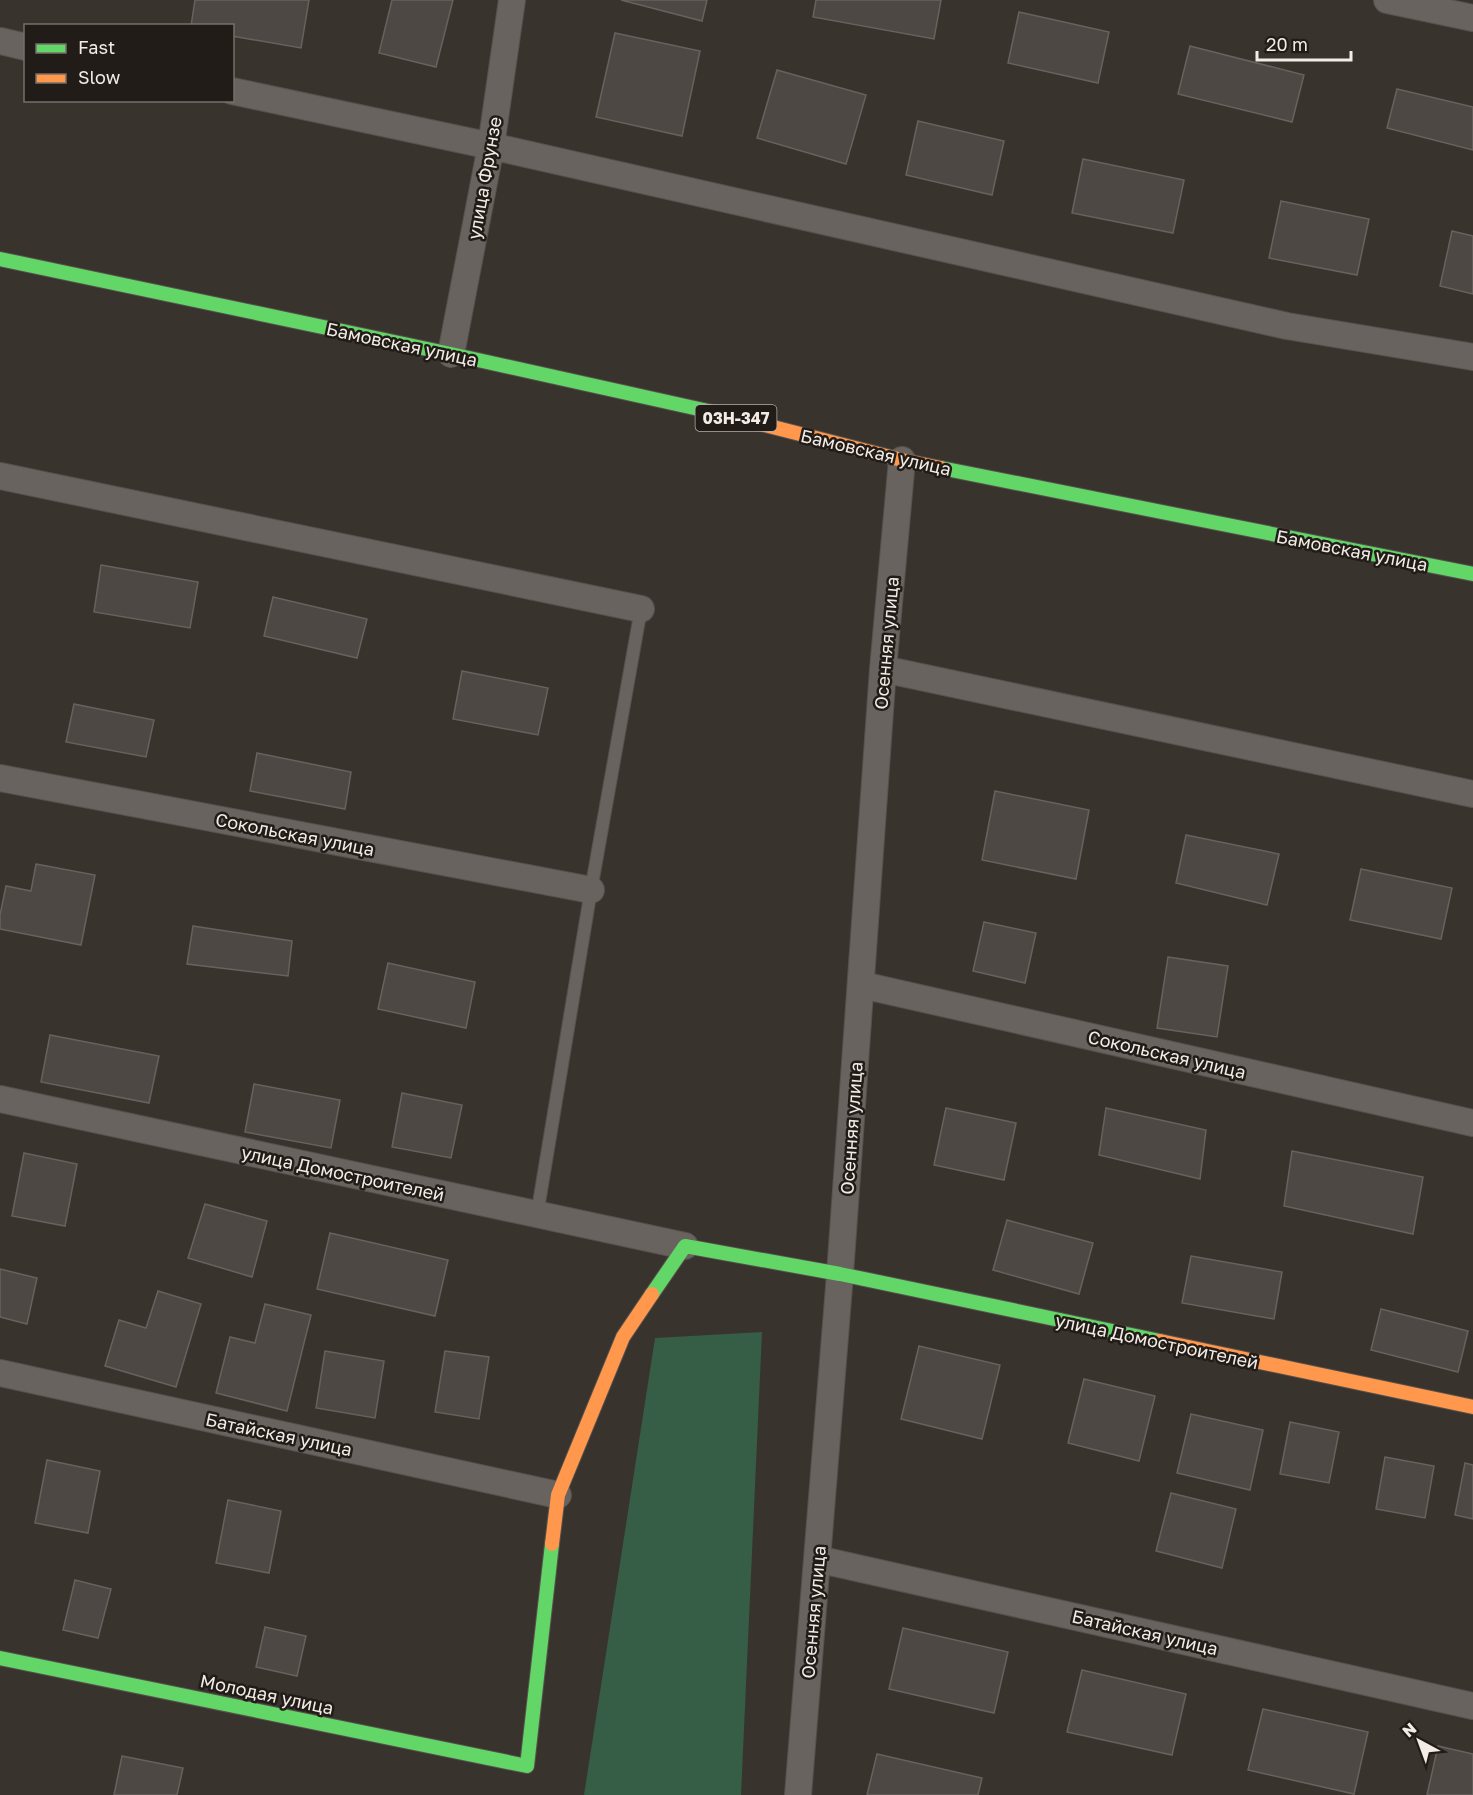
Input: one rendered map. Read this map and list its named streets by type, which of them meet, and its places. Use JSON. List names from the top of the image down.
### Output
{
  "streets": {
    "street": [
      "улица Фрунзе",
      "Бамовская улица",
      "03Н-347",
      "Осенняя улица",
      "Сокольская улица",
      "улица Домостроителей",
      "Батайская улица",
      "Молодая улица"
    ]
  },
  "crossings": [
    ["улица Фрунзе", "Бамовская улица"],
    ["Бамовская улица", "Осенняя улица"],
    ["Осенняя улица", "Сокольская улица"],
    ["Осенняя улица", "улица Домостроителей"],
    ["Осенняя улица", "Батайская улица"],
    ["Батайская улица", "Молодая улица"]
  ],
  "legend": ["Fast", "Slow"],
  "scale_bar": "20 m",
  "north": "top left"
}
